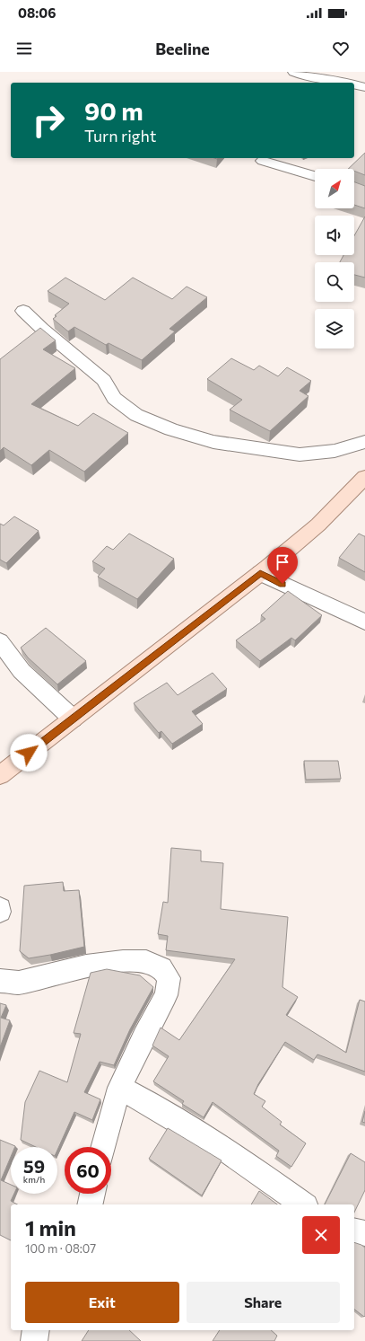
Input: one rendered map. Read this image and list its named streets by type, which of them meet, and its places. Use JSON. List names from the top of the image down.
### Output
{
  "north": "top right",
  "page": {
    "status": "08:06",
    "header": "Beeline",
    "turn": ["90 m", "Turn right"],
    "speed": "59 km/h",
    "limit": "60",
    "heading": ["1 min", "100 m · 08:07"],
    "buttons": ["Exit", "Share"]
  }
}
